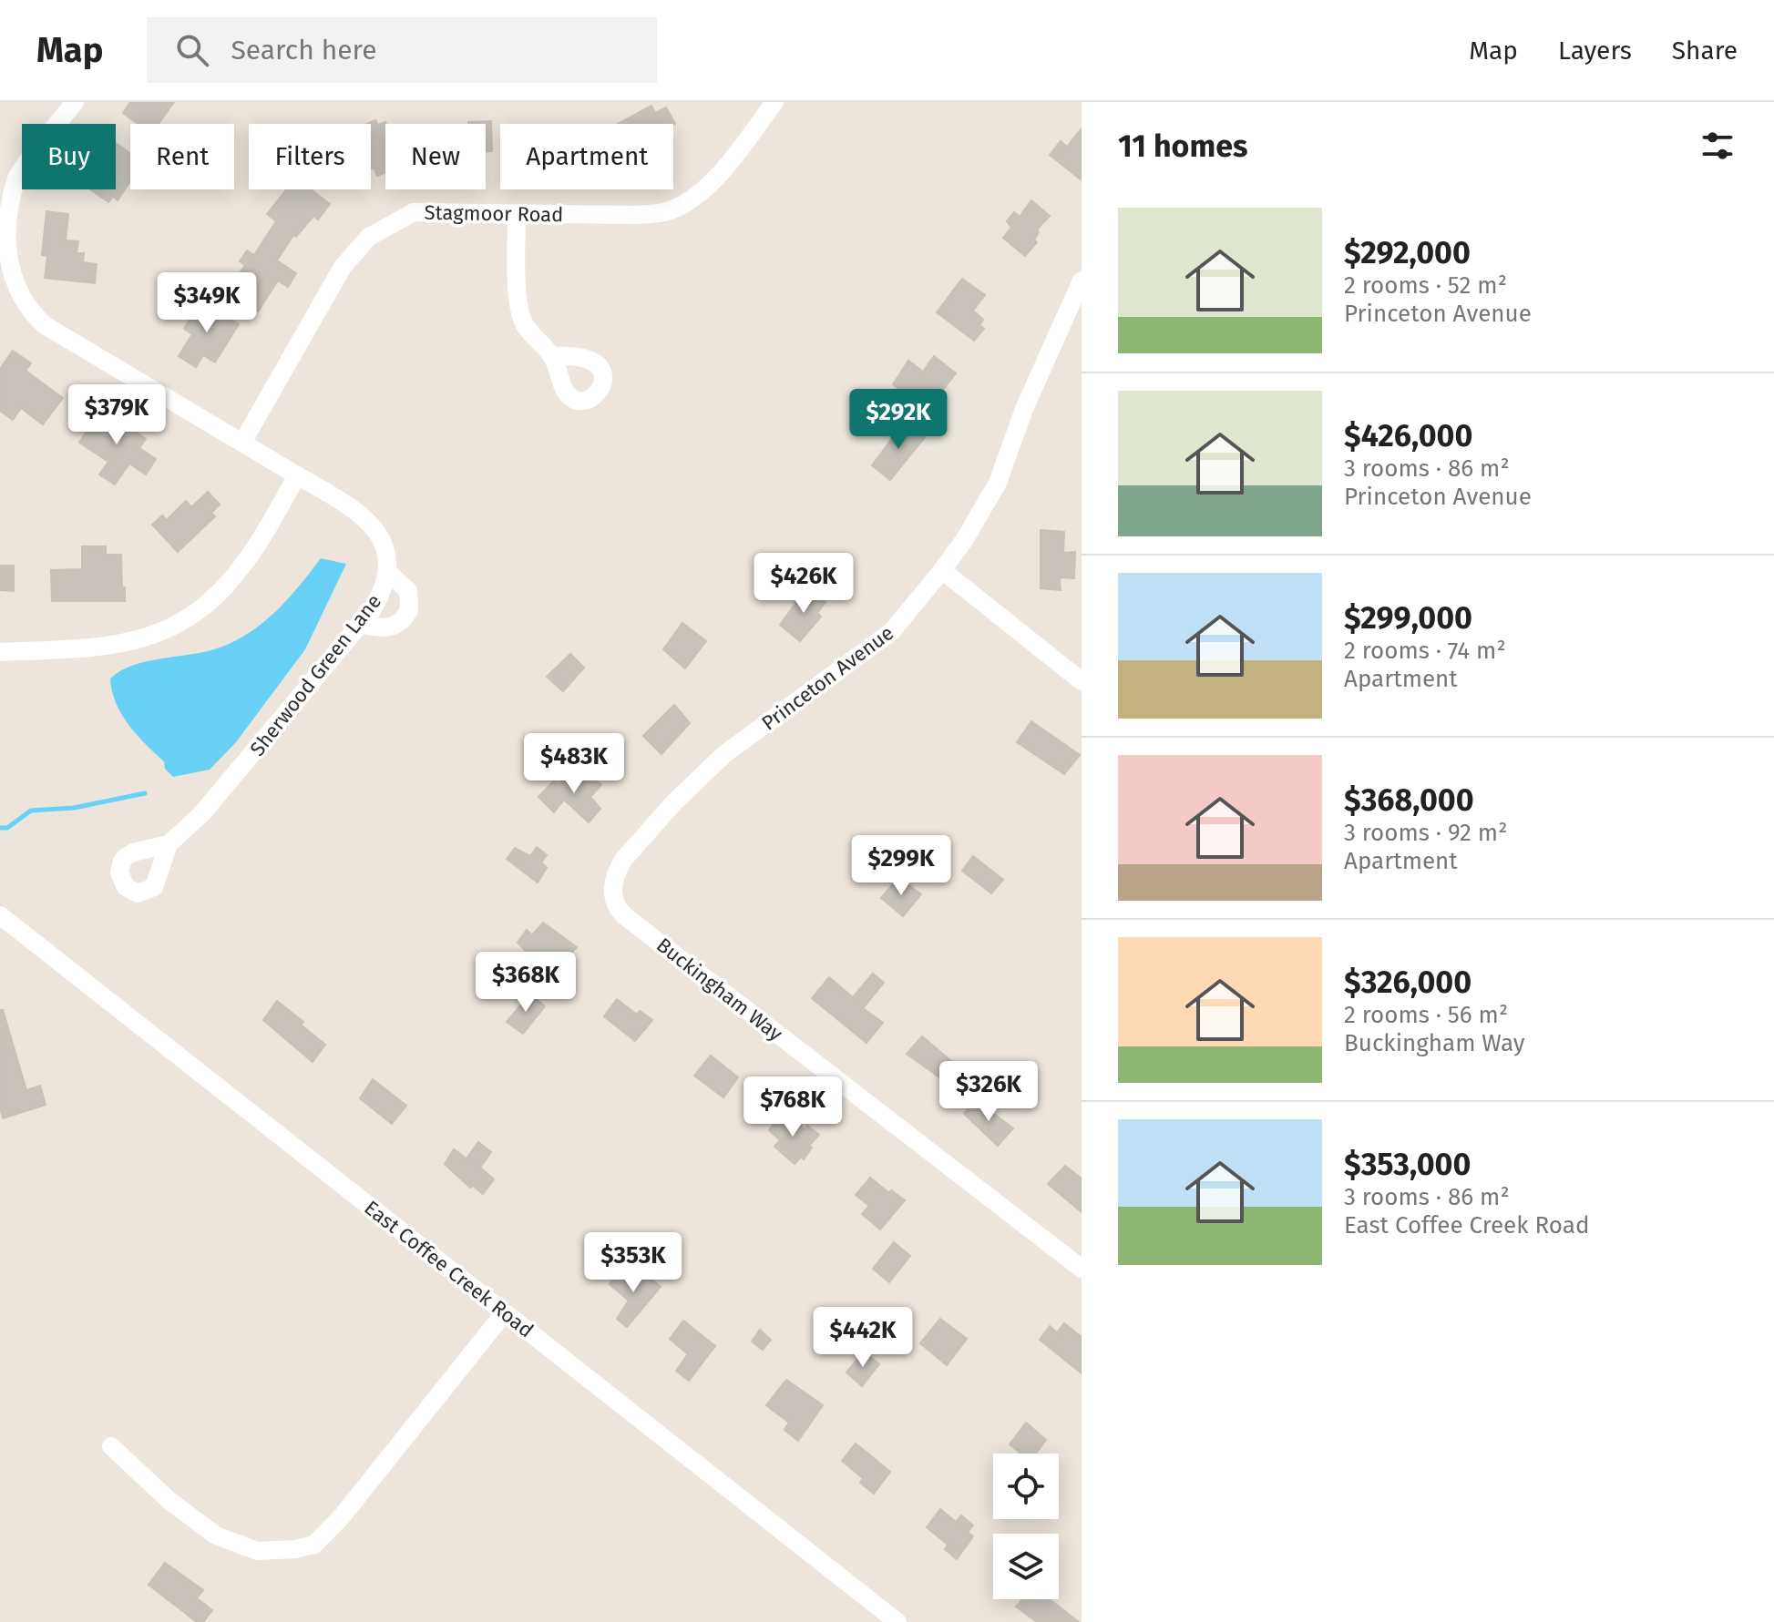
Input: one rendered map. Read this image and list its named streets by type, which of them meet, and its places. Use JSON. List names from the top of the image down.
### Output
{
  "streets": {
    "street": [
      "Stagmoor Road",
      "Sherwood Green Lane",
      "Princeton Avenue",
      "Buckingham Way",
      "East Coffee Creek Road"
    ]
  },
  "crossings": [
    ["Stagmoor Road", "Sherwood Green Lane"],
    ["Princeton Avenue", "Buckingham Way"]
  ],
  "page": {
    "header": "Map",
    "search": "Search here",
    "nav": ["Map", "Layers", "Share"],
    "heading": "11 homes",
    "chip": [
      "Buy",
      "Rent",
      "Filters",
      "New",
      "Apartment"
    ],
    "list": [
      {
        "name": "$292,000",
        "note": "2 rooms · 52 m² · Princeton Avenue"
      },
      {
        "name": "$426,000",
        "note": "3 rooms · 86 m² · Princeton Avenue"
      },
      {
        "name": "$299,000",
        "note": "2 rooms · 74 m² · Apartment"
      },
      {
        "name": "$368,000",
        "note": "3 rooms · 92 m² · Apartment"
      },
      {
        "name": "$326,000",
        "note": "2 rooms · 56 m² · Buckingham Way"
      },
      {
        "name": "$353,000",
        "note": "3 rooms · 86 m² · East Coffee Creek Road"
      }
    ],
    "price": [
      "$349K",
      "$379K",
      "$292K",
      "$426K",
      "$483K",
      "$299K",
      "$368K",
      "$326K",
      "$768K",
      "$353K",
      "$442K"
    ]
  }
}
